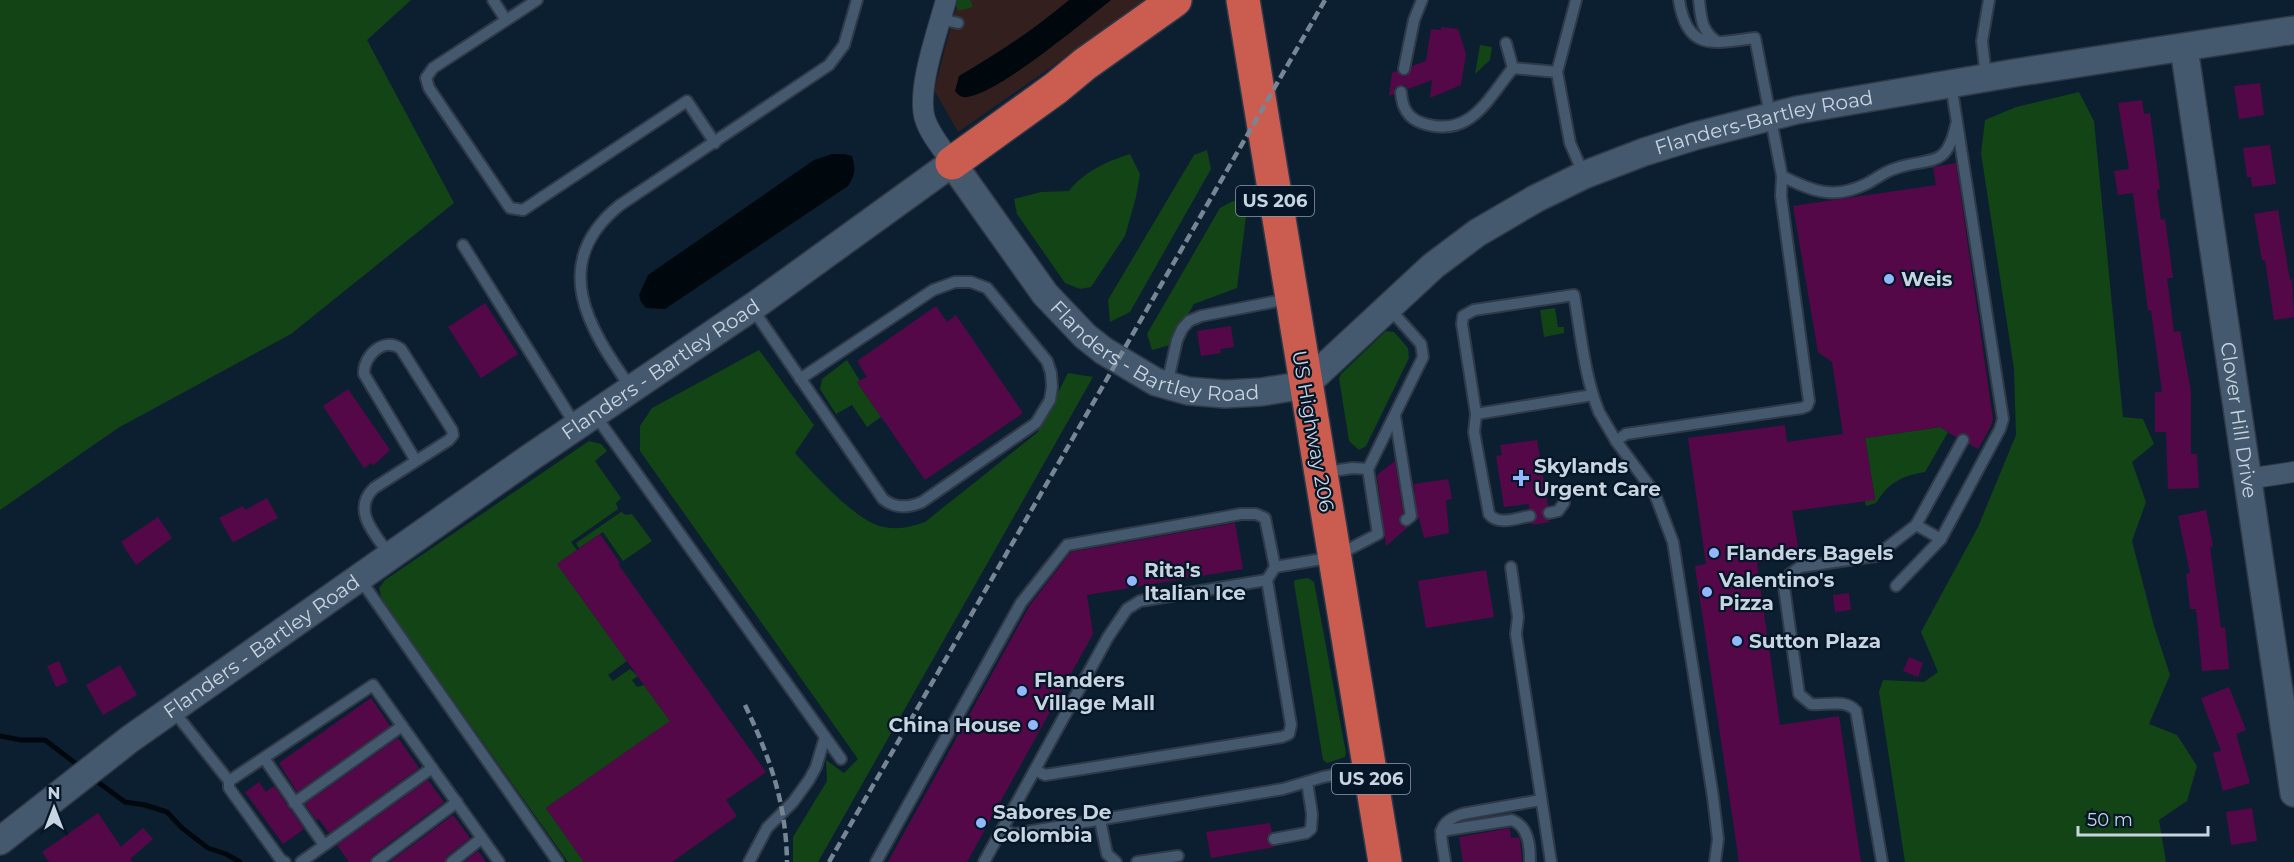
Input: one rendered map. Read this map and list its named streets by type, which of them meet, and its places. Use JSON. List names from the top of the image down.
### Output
{
  "streets": {
    "highway": ["US 206", "US Highway 206"],
    "street": ["Flanders-Bartley Road", "Flanders - Bartley Road", "Clover Hill Drive"]
  },
  "crossings": [
    ["Flanders-Bartley Road", "Flanders - Bartley Road"],
    ["Flanders-Bartley Road", "Clover Hill Drive"],
    ["Flanders-Bartley Road", "US Highway 206"],
    ["Flanders - Bartley Road", "US Highway 206"]
  ],
  "places": {
    "other": [
      "Weis",
      "Flanders Bagels",
      "Rita's Italian Ice",
      "Valentino's Pizza",
      "Sutton Plaza",
      "Flanders Village Mall",
      "China House",
      "Sabores De Colombia"
    ],
    "health": ["Skylands Urgent Care"]
  },
  "scale_bar": "50 m",
  "north": "top"
}
